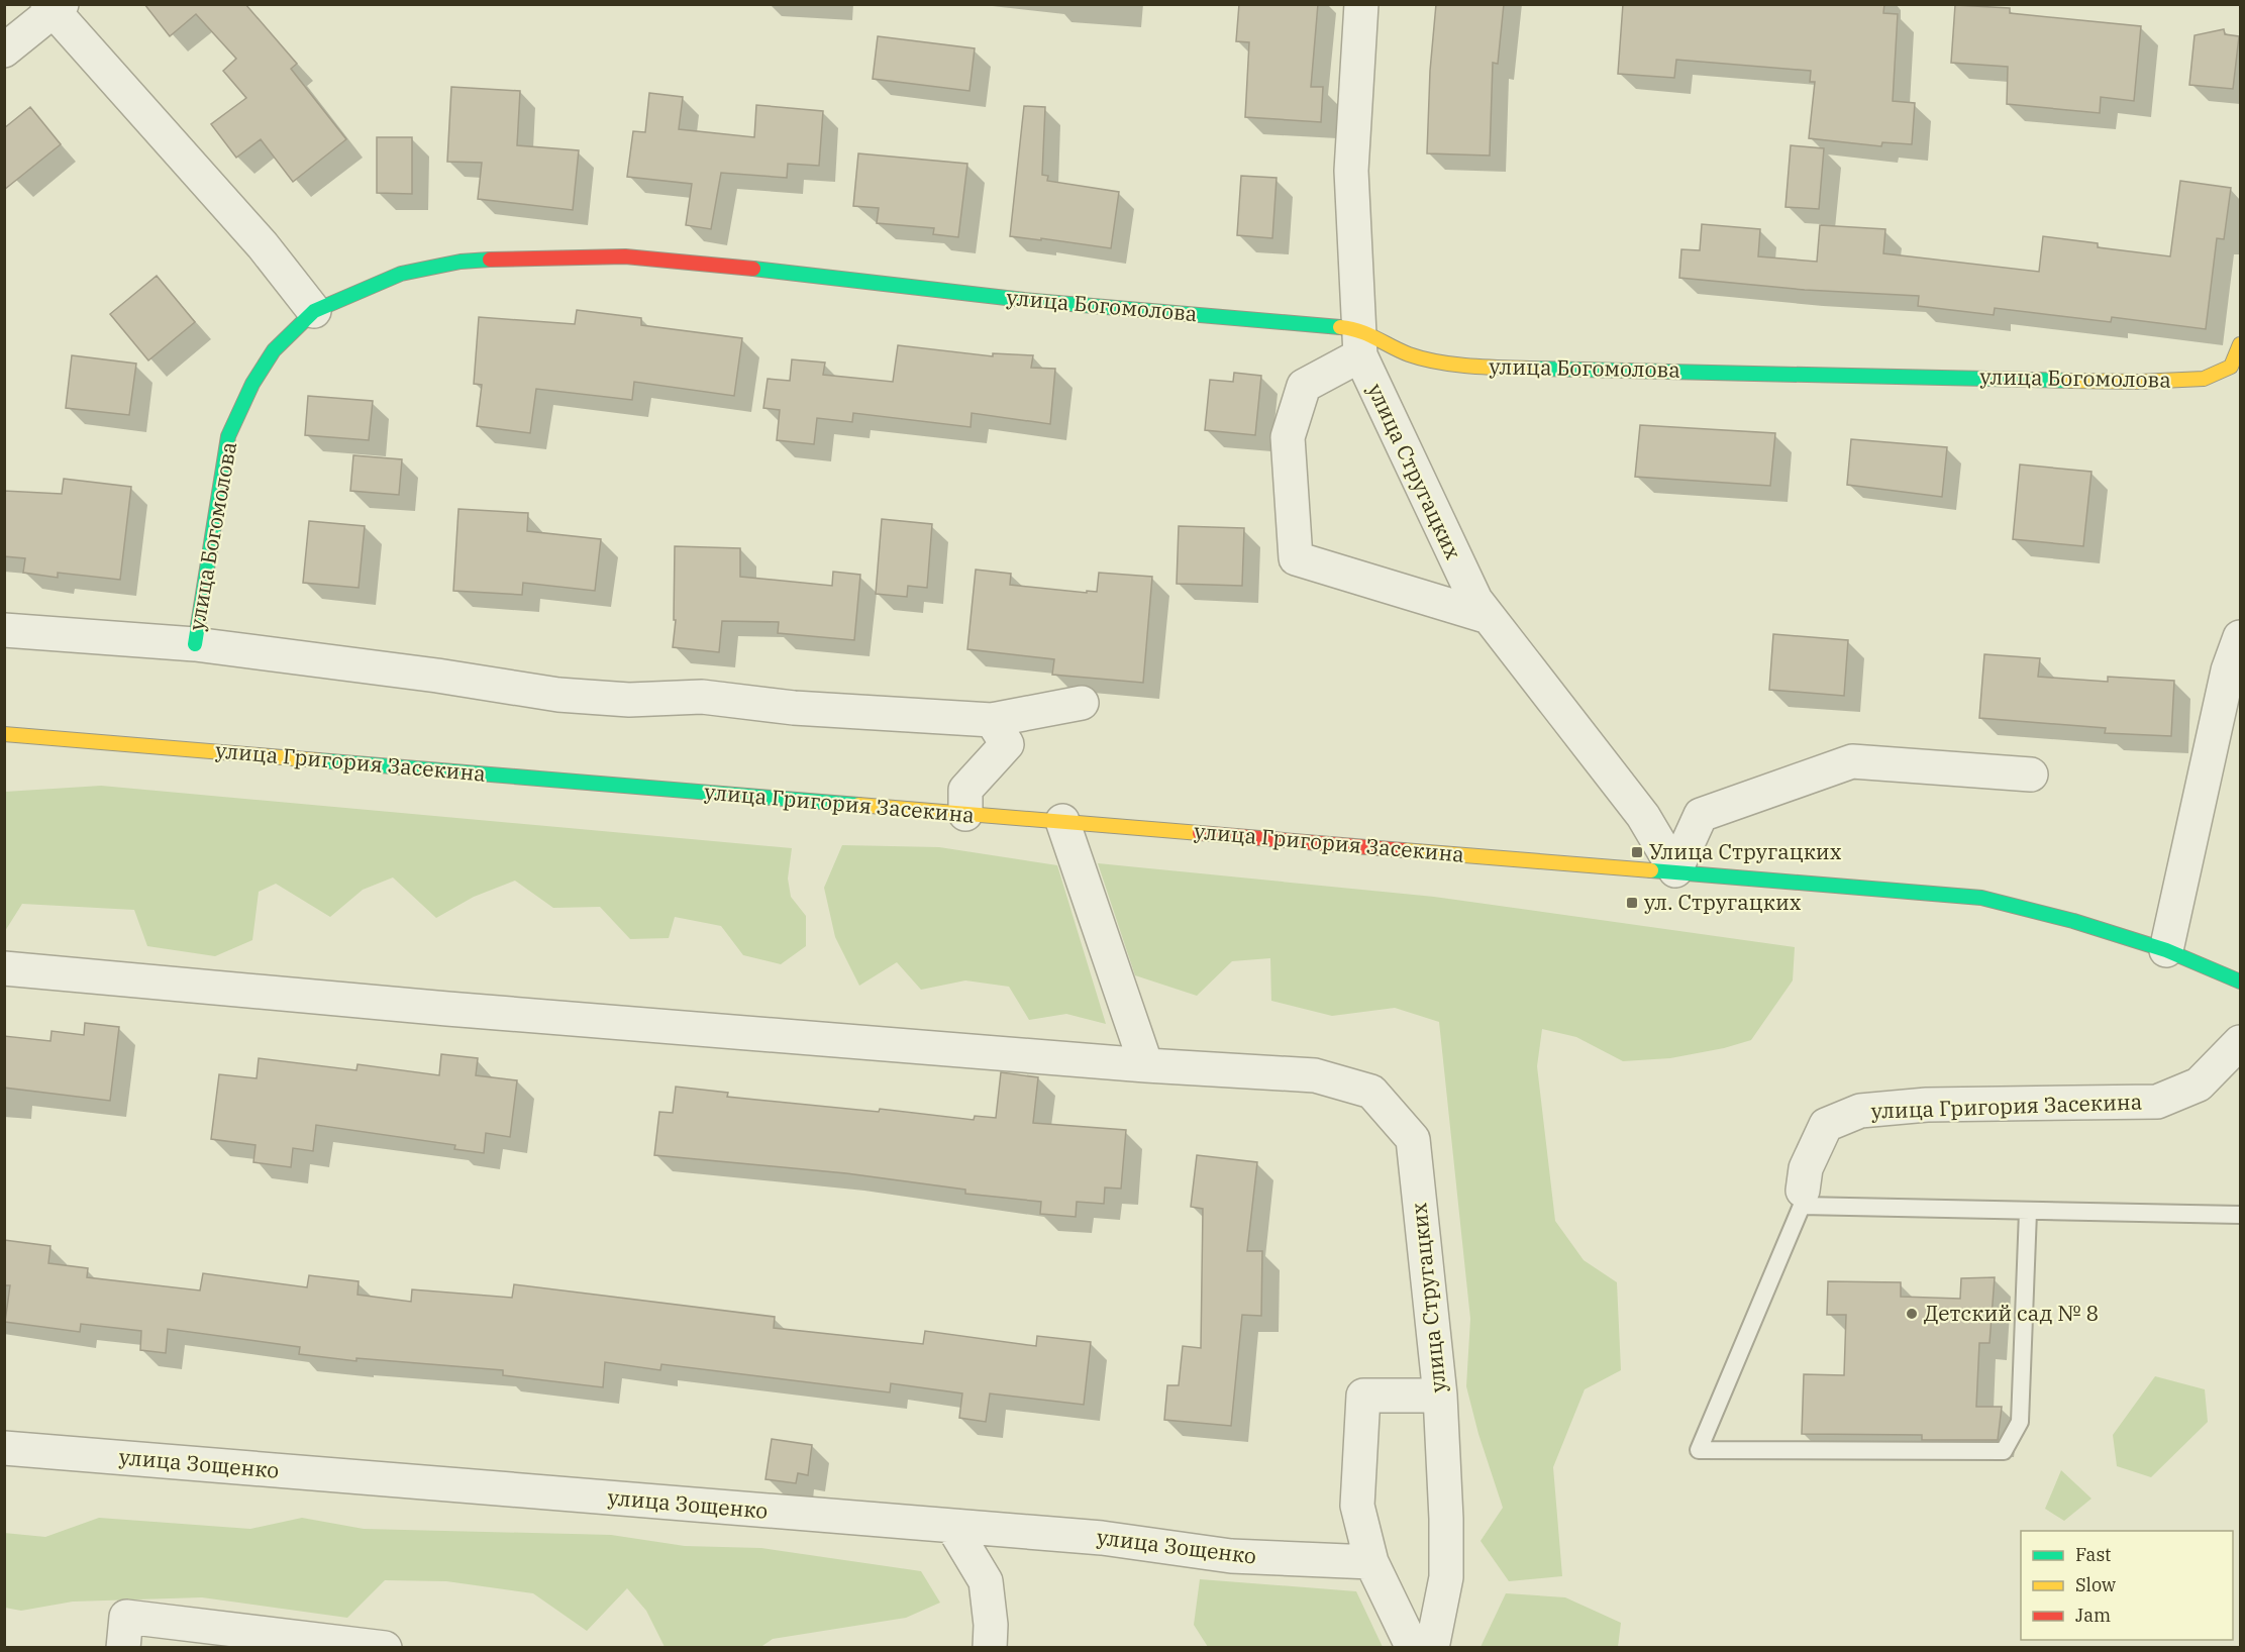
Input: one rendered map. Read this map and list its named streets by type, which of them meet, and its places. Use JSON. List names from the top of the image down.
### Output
{
  "streets": {
    "street": [
      "улица Богомолова",
      "улица Стругацких",
      "улица Григория Засекина",
      "улица Зощенко"
    ]
  },
  "crossings": [
    ["улица Богомолова", "улица Стругацких"],
    ["улица Стругацких", "улица Григория Засекина"]
  ],
  "places": {
    "transit": ["Улица Стругацких", "ул. Стругацких"],
    "other": ["Детский сад № 8"]
  },
  "legend": ["Fast", "Slow", "Jam"]
}
